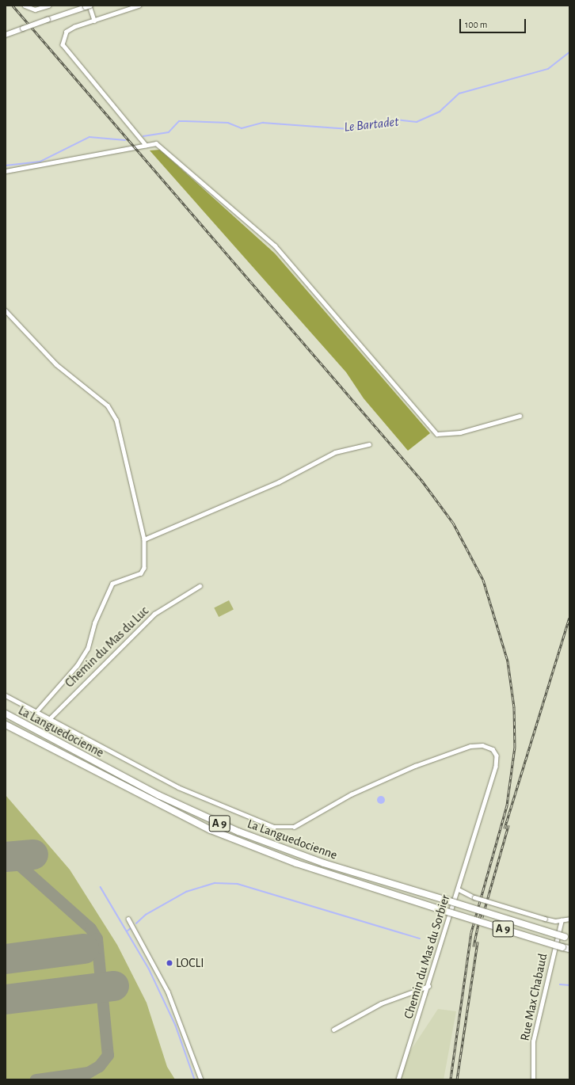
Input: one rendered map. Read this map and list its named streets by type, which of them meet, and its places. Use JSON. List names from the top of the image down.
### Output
{
  "streets": {
    "highway": ["La Languedocienne", "A 9"],
    "street": ["Chemin du Mas du Luc", "Chemin du Mas du Sorbier", "Rue Max Chabaud"]
  },
  "crossings": [
    ["Chemin du Mas du Sorbier", "Rue Max Chabaud"]
  ],
  "water": ["Le Bartadet"],
  "places": ["LOCLI"],
  "scale_bar": "100 m"
}
